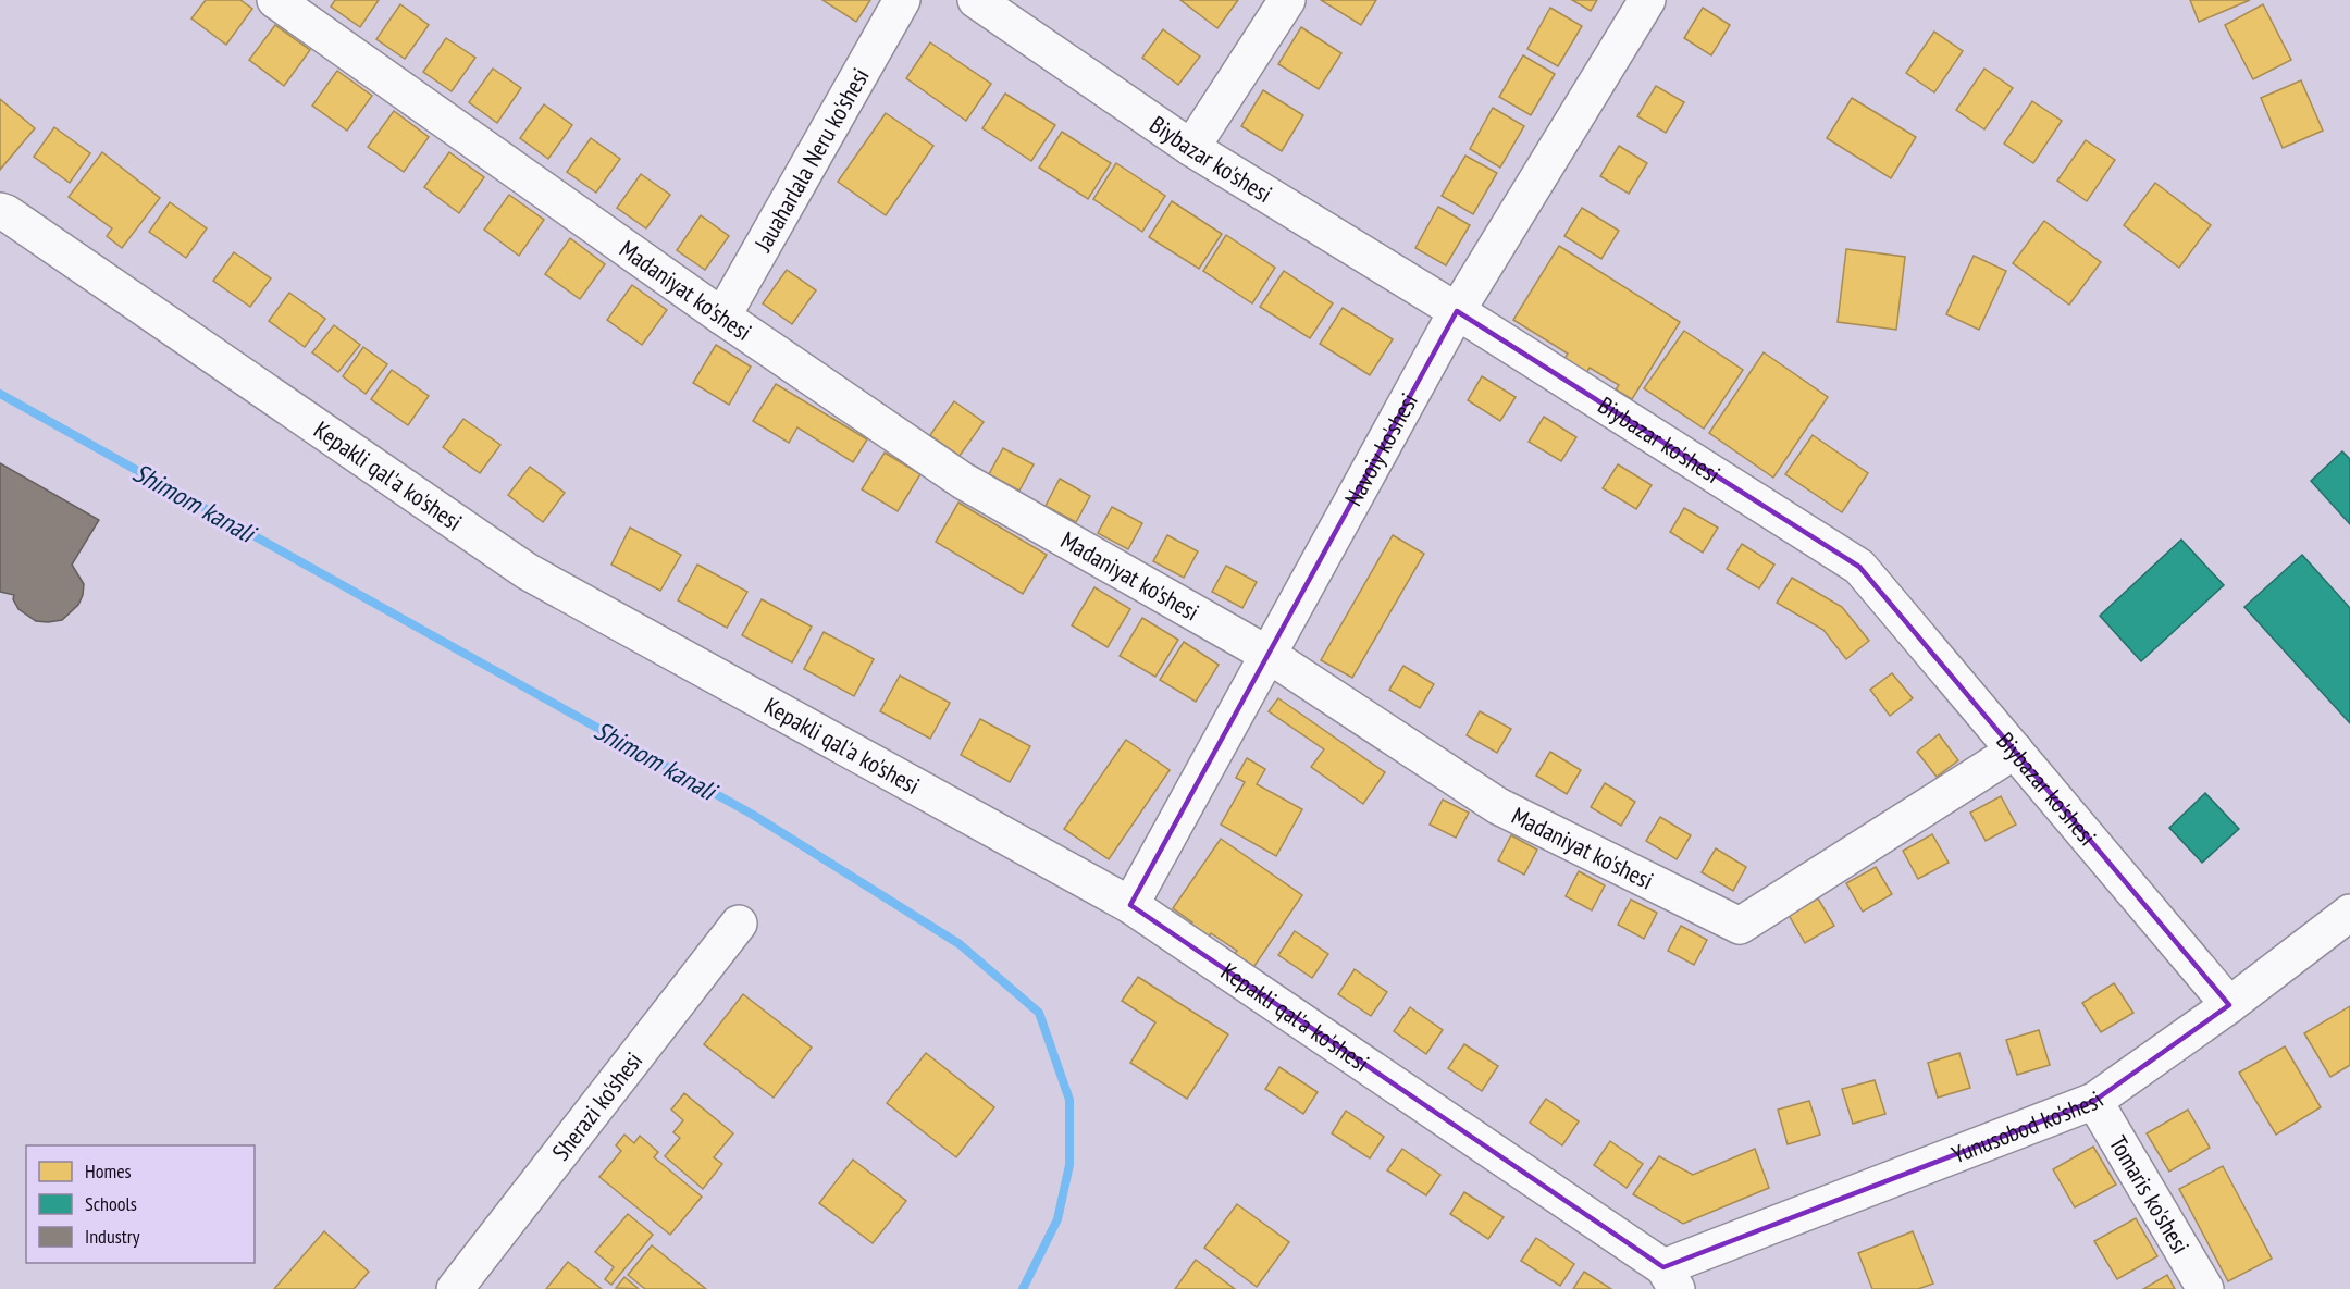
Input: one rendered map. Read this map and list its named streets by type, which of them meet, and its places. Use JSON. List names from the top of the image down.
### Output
{
  "streets": {
    "street": [
      "Biybazar ko'shesi",
      "Jauaharlala Neru ko'shesi",
      "Madaniyat ko'shesi",
      "Navoiy ko'shesi",
      "Kepakli qal'a ko'shesi",
      "Sherazi ko'shesi",
      "Yunusobod ko'shesi",
      "Tomaris ko'shesi"
    ]
  },
  "crossings": [
    ["Biybazar ko'shesi", "Madaniyat ko'shesi"],
    ["Biybazar ko'shesi", "Navoiy ko'shesi"],
    ["Biybazar ko'shesi", "Yunusobod ko'shesi"],
    ["Jauaharlala Neru ko'shesi", "Madaniyat ko'shesi"],
    ["Madaniyat ko'shesi", "Navoiy ko'shesi"],
    ["Navoiy ko'shesi", "Kepakli qal'a ko'shesi"],
    ["Kepakli qal'a ko'shesi", "Yunusobod ko'shesi"],
    ["Yunusobod ko'shesi", "Tomaris ko'shesi"]
  ],
  "water": ["Shimom kanali"],
  "legend": ["Homes", "Schools", "Industry"]
}
